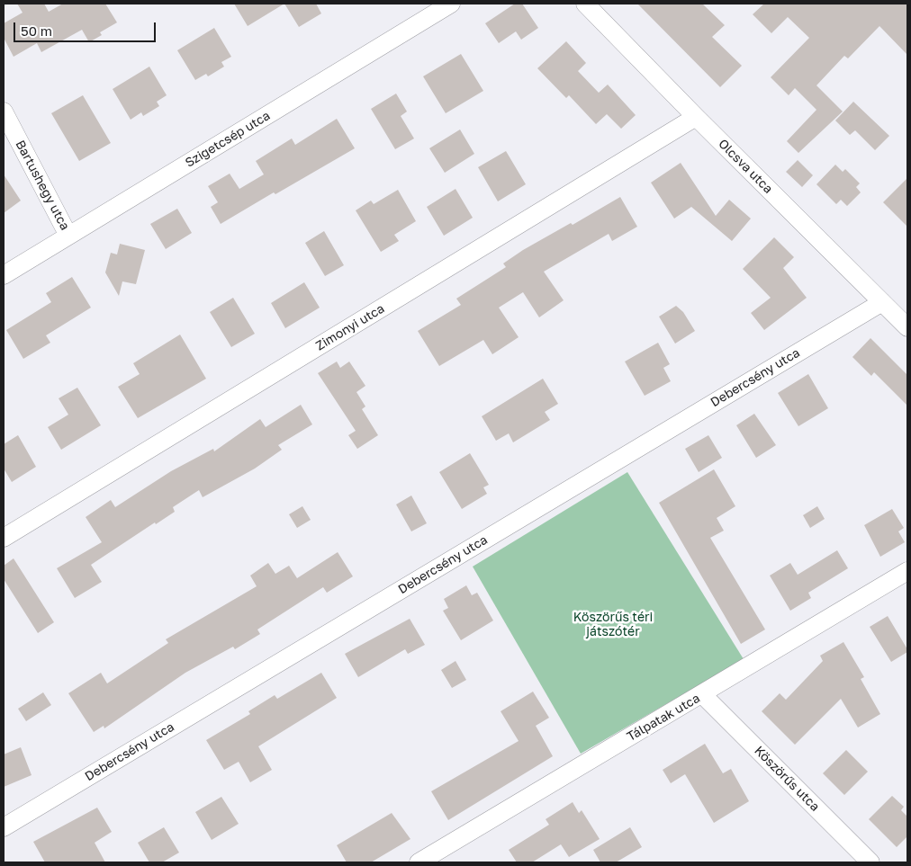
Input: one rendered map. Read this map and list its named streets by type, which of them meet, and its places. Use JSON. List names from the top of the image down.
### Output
{
  "streets": {
    "street": [
      "Szigetcsép utca",
      "Olcsva utca",
      "Bartushegy utca",
      "Zimonyi utca",
      "Debercsény utca",
      "Tálpatak utca",
      "Köszörűs utca"
    ]
  },
  "crossings": [
    ["Szigetcsép utca", "Bartushegy utca"],
    ["Olcsva utca", "Zimonyi utca"],
    ["Olcsva utca", "Debercsény utca"],
    ["Tálpatak utca", "Köszörűs utca"]
  ],
  "parks": ["Köszörűs téri játszótér"],
  "scale_bar": "50 m"
}
